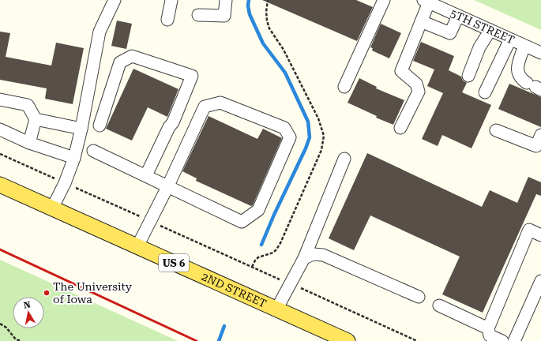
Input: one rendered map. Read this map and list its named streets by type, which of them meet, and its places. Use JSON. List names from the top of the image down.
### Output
{
  "streets": {
    "main road": ["US 6", "2ND STREET"],
    "street": ["5TH STREET"]
  },
  "places": ["The University of Iowa"],
  "north": "top"
}
